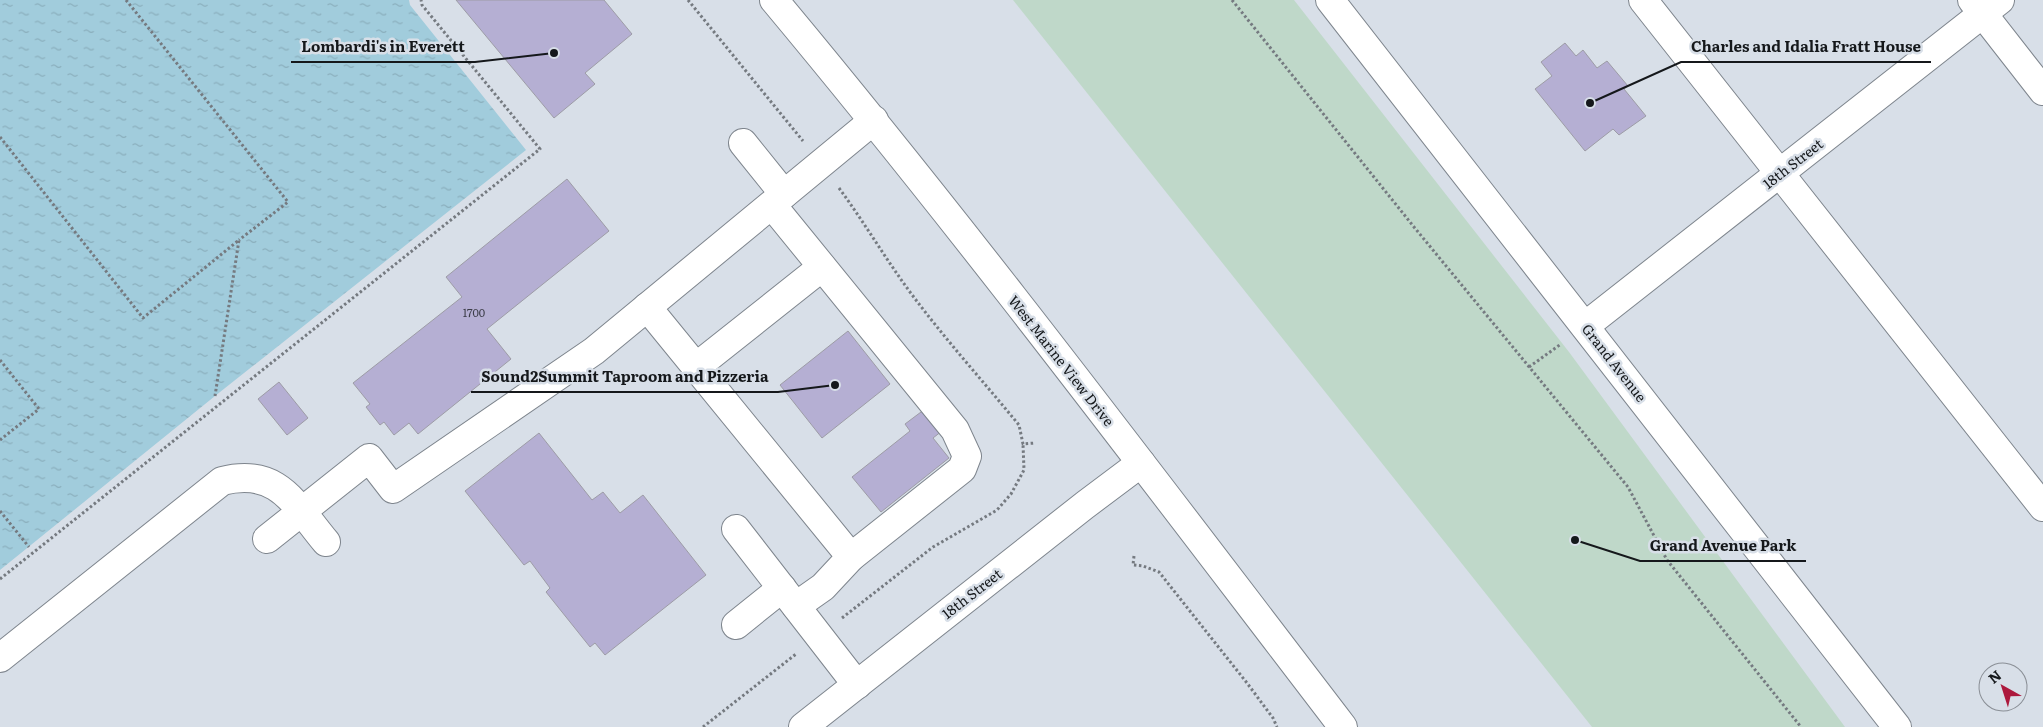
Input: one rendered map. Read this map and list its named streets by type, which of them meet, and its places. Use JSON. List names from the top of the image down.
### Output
{
  "streets": {
    "street": ["18th Street", "West Marine View Drive", "Grand Avenue"]
  },
  "crossings": [
    ["18th Street", "West Marine View Drive"],
    ["18th Street", "Grand Avenue"]
  ],
  "places": [
    "Lombardi's in Everett",
    "Charles and Idalia Fratt House",
    "Sound2Summit Taproom and Pizzeria",
    "Grand Avenue Park"
  ],
  "house_numbers": ["1700"],
  "north": "top left"
}
